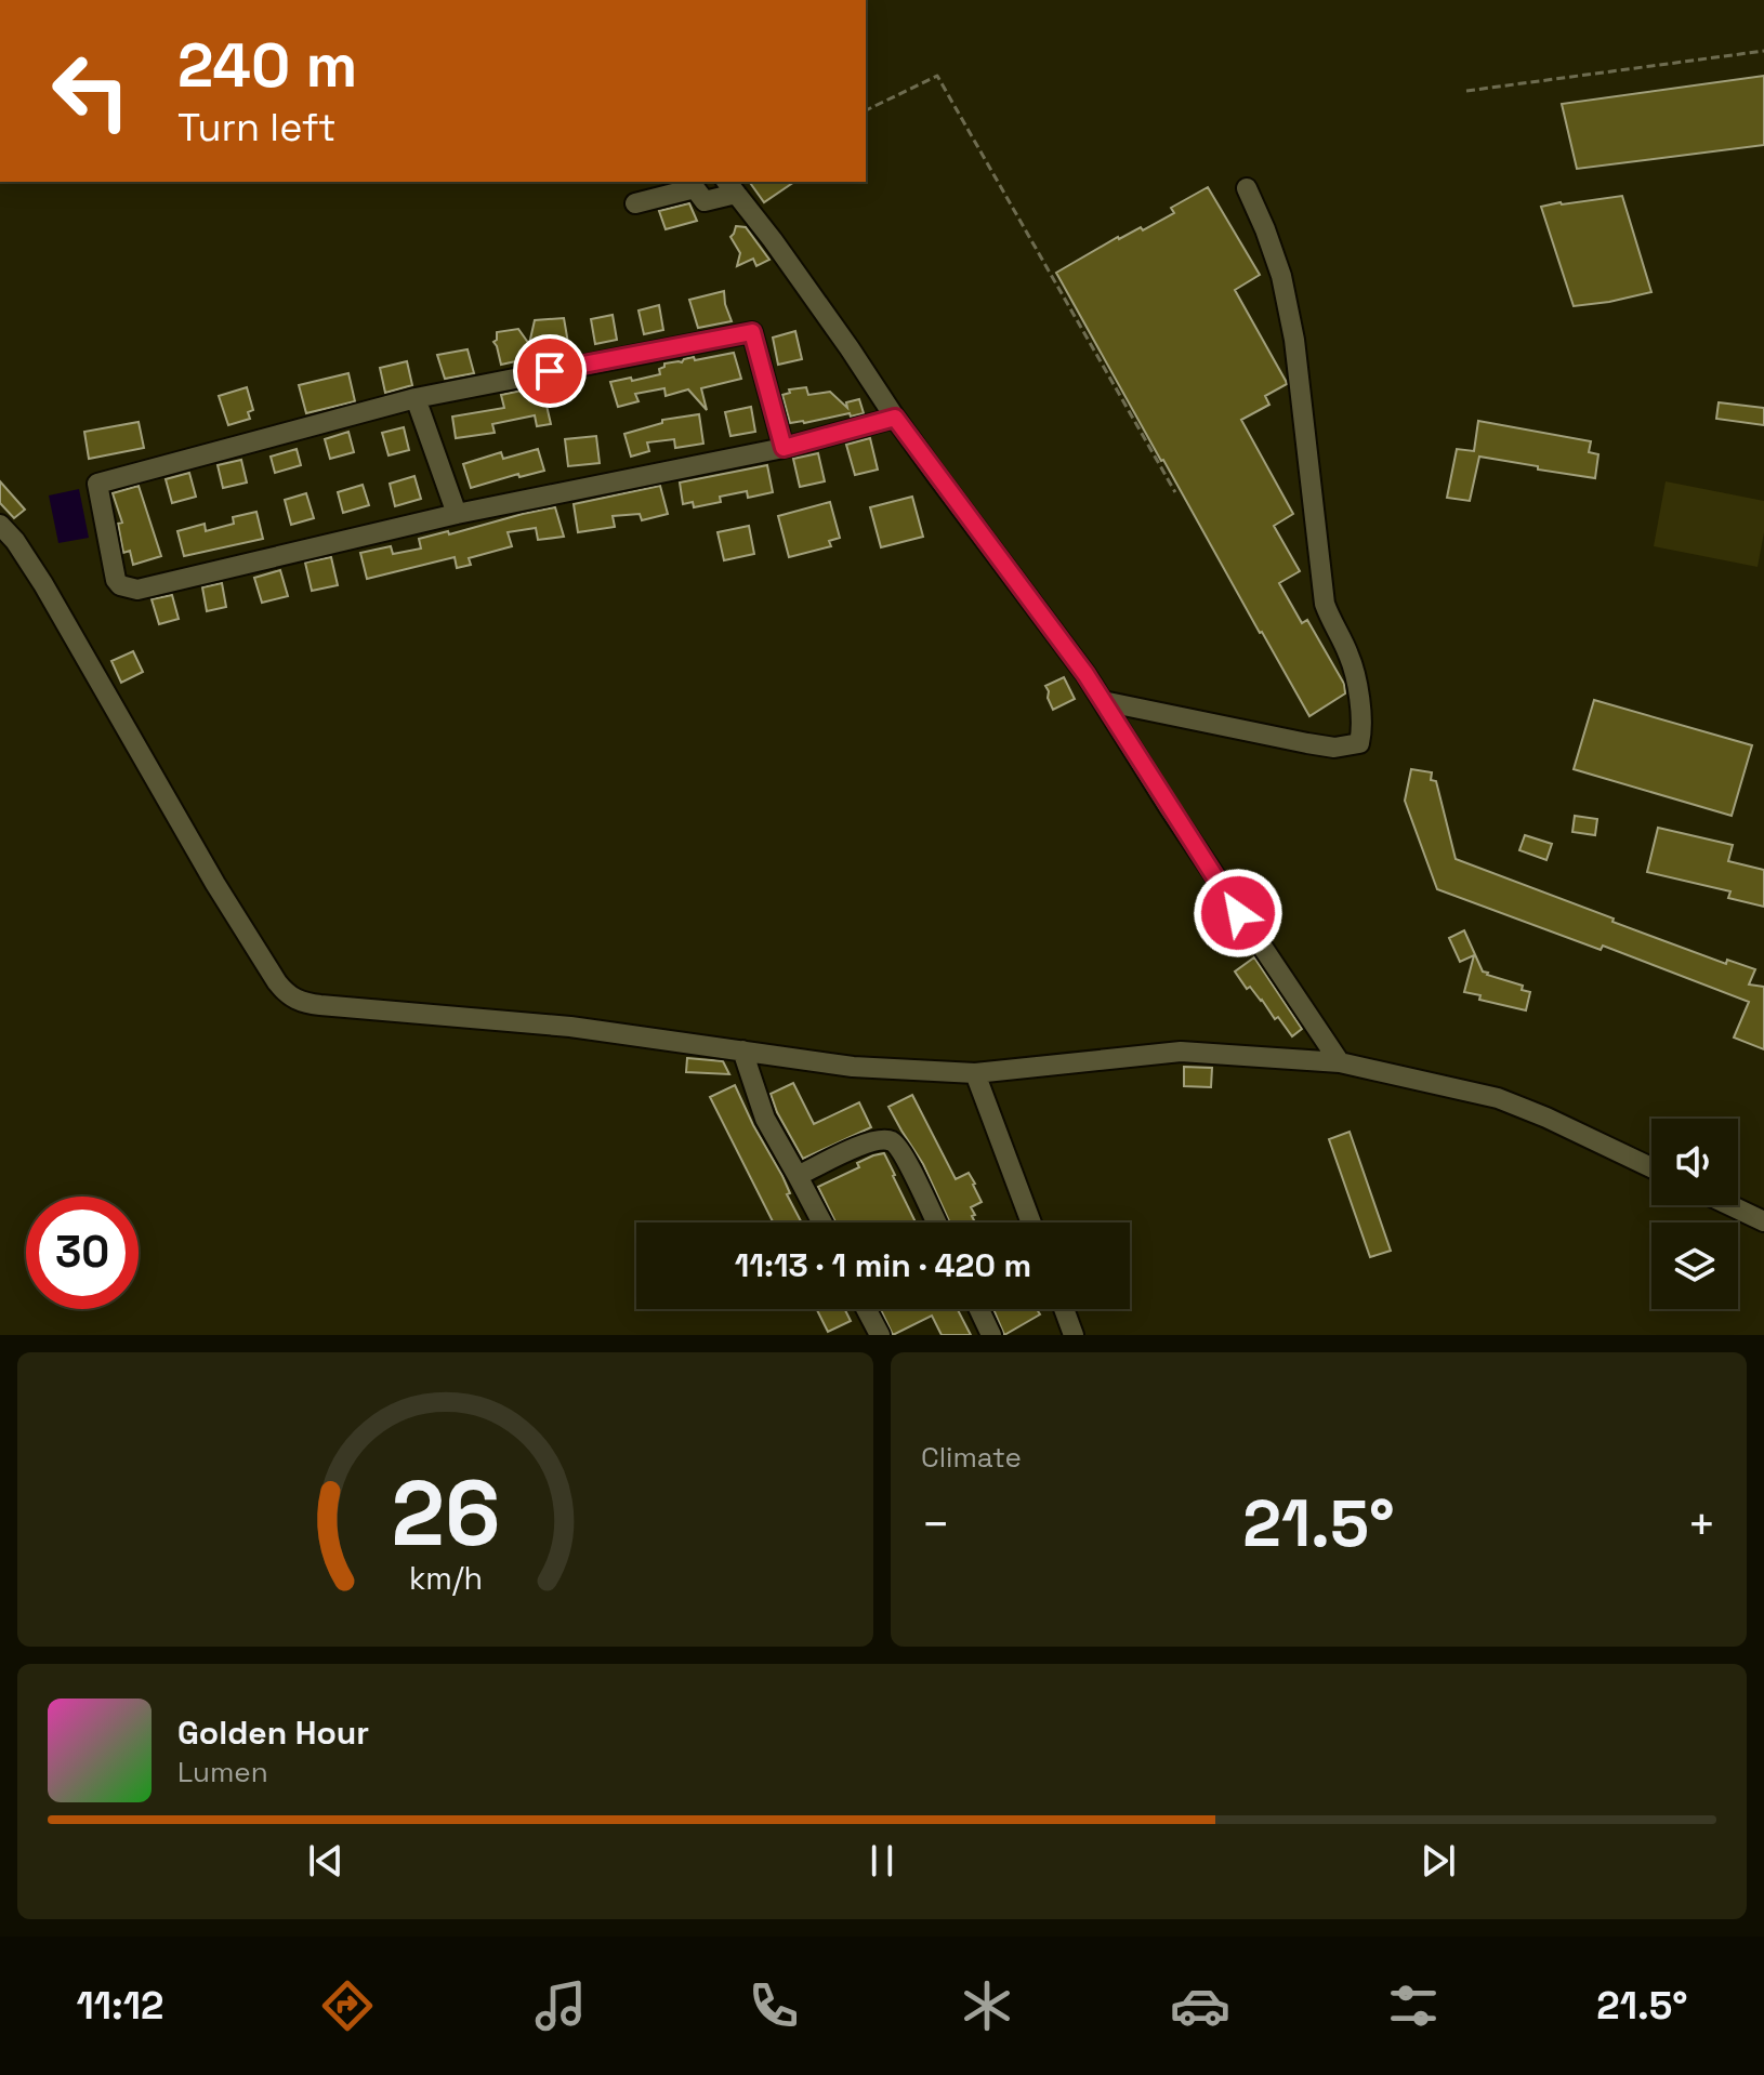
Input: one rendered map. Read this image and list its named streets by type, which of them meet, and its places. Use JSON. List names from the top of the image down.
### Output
{
  "page": {
    "turn": ["240 m", "Turn left"],
    "limit": "30",
    "trip": "11:13 · 1 min · 420 m",
    "tile": "Climate",
    "heat": ["−", "21.5°", "+"],
    "song": ["Golden Hour", "Lumen"],
    "tabs": ["11:12", "21.5°"],
    "gauge": ["26", "km/h"]
  }
}
